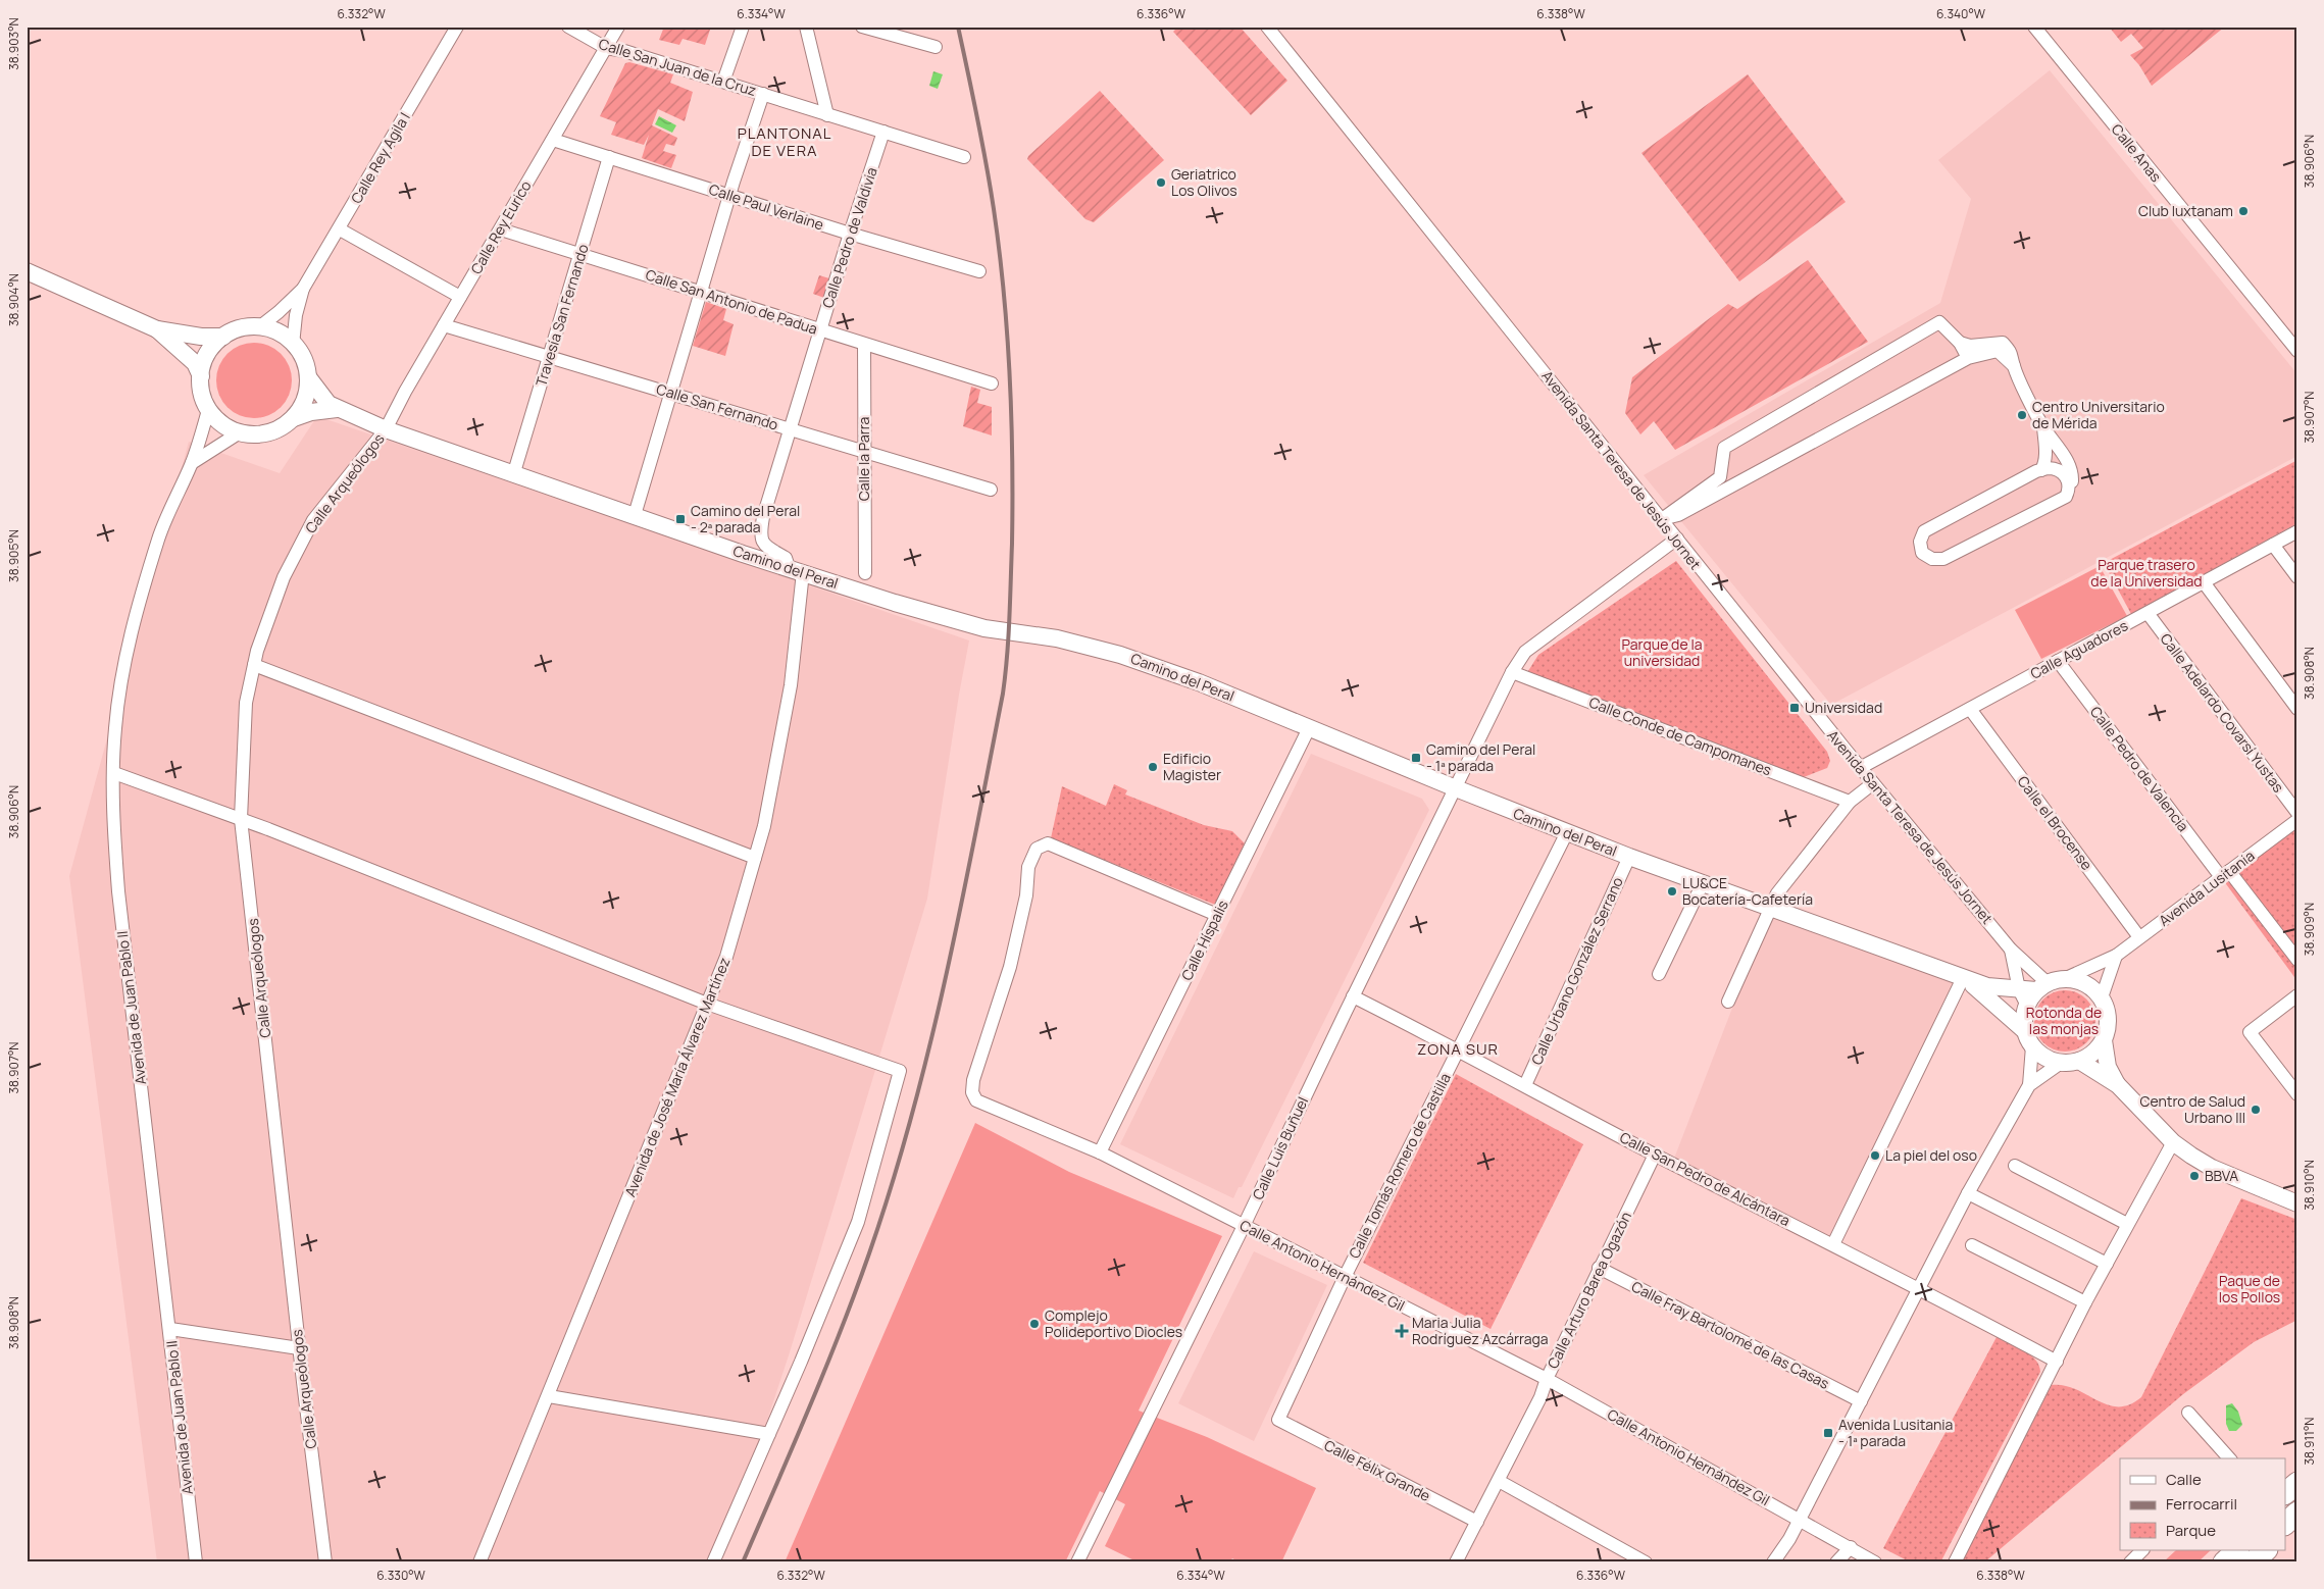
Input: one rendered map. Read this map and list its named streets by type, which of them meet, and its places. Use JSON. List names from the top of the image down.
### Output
{
  "streets": {
    "street": [
      "Calle San Juan de la Cruz",
      "Calle Anas",
      "Calle Rey Agila I",
      "Calle Paul Verlaine",
      "Calle Rey Eurico",
      "Calle Pedro de Valdivia",
      "Calle San Antonio de Padua",
      "Travesía San Fernando",
      "Calle San Fernando",
      "Calle la Parra",
      "Avenida Santa Teresa de Jesús Jornet",
      "Calle Arqueólogos",
      "Camino del Peral",
      "Calle Aguadores",
      "Calle Adelardo Covarsí Yustas",
      "Calle Conde de Campomanes",
      "Calle Pedro de Valencia",
      "Calle el Brocense",
      "Avenida Lusitania",
      "Calle Híspalis",
      "Calle Urbano González Serrano",
      "Avenida de Juan Pablo II",
      "Avenida de José María Álvarez Martínez",
      "Calle Luis Buñuel",
      "Calle Tomás Romero de Castilla",
      "Calle San Pedro de Alcántara",
      "Calle Antonio Hernández Gil",
      "Calle Arturo Barea Ogazón",
      "Calle Fray Bartolomé de las Casas",
      "Calle Félix Grande"
    ]
  },
  "crossings": [
    ["Calle San Juan de la Cruz", "Calle Rey Eurico"],
    ["Calle San Juan de la Cruz", "Calle Pedro de Valdivia"],
    ["Calle Rey Agila I", "Avenida de Juan Pablo II"],
    ["Calle Paul Verlaine", "Calle Rey Eurico"],
    ["Calle Paul Verlaine", "Calle Pedro de Valdivia"],
    ["Calle Paul Verlaine", "Travesía San Fernando"],
    ["Calle Rey Eurico", "Calle San Antonio de Padua"],
    ["Calle Rey Eurico", "Calle San Fernando"],
    ["Calle Rey Eurico", "Calle Arqueólogos"],
    ["Calle Rey Eurico", "Camino del Peral"],
    ["Calle Pedro de Valdivia", "Calle San Antonio de Padua"],
    ["Calle Pedro de Valdivia", "Calle San Fernando"],
    ["Calle Pedro de Valdivia", "Camino del Peral"],
    ["Calle Pedro de Valdivia", "Avenida de José María Álvarez Martínez"],
    ["Calle San Antonio de Padua", "Travesía San Fernando"],
    ["Calle San Antonio de Padua", "Calle la Parra"],
    ["Travesía San Fernando", "Calle San Fernando"],
    ["Travesía San Fernando", "Camino del Peral"],
    ["Calle San Fernando", "Calle la Parra"],
    ["Avenida Santa Teresa de Jesús Jornet", "Camino del Peral"],
    ["Avenida Santa Teresa de Jesús Jornet", "Calle Aguadores"],
    ["Avenida Santa Teresa de Jesús Jornet", "Avenida Lusitania"],
    ["Avenida Santa Teresa de Jesús Jornet", "Calle Luis Buñuel"],
    ["Calle Arqueólogos", "Camino del Peral"],
    ["Camino del Peral", "Avenida Lusitania"],
    ["Camino del Peral", "Calle Híspalis"],
    ["Camino del Peral", "Calle Urbano González Serrano"],
    ["Camino del Peral", "Avenida de José María Álvarez Martínez"],
    ["Camino del Peral", "Calle Luis Buñuel"],
    ["Camino del Peral", "Calle Tomás Romero de Castilla"],
    ["Calle Aguadores", "Calle Adelardo Covarsí Yustas"],
    ["Calle Aguadores", "Calle Pedro de Valencia"],
    ["Calle Aguadores", "Calle el Brocense"],
    ["Calle Conde de Campomanes", "Calle Luis Buñuel"],
    ["Calle Pedro de Valencia", "Avenida Lusitania"],
    ["Calle el Brocense", "Avenida Lusitania"],
    ["Calle Híspalis", "Calle Antonio Hernández Gil"],
    ["Calle Urbano González Serrano", "Calle San Pedro de Alcántara"],
    ["Calle Luis Buñuel", "Calle San Pedro de Alcántara"],
    ["Calle Luis Buñuel", "Calle Antonio Hernández Gil"],
    ["Calle Tomás Romero de Castilla", "Calle San Pedro de Alcántara"],
    ["Calle Tomás Romero de Castilla", "Calle Antonio Hernández Gil"],
    ["Calle Tomás Romero de Castilla", "Calle Félix Grande"],
    ["Calle San Pedro de Alcántara", "Calle Arturo Barea Ogazón"],
    ["Calle Antonio Hernández Gil", "Calle Arturo Barea Ogazón"],
    ["Calle Arturo Barea Ogazón", "Calle Fray Bartolomé de las Casas"],
    ["Calle Arturo Barea Ogazón", "Calle Félix Grande"]
  ],
  "districts": ["PLANTONAL DE VERA", "ZONA SUR"],
  "parks": [
    "Parque trasero de la Universidad",
    "Parque de la universidad",
    "Rotonda de las monjas",
    "Paque de los Pollos"
  ],
  "places": {
    "other": [
      "Geriatrico Los Olivos",
      "Club Iuxtanam",
      "Centro Universitario de Mérida",
      "Edificio Magister",
      "LU&CE Bocatería-Cafetería",
      "Centro de Salud Urbano III",
      "La piel del oso",
      "BBVA",
      "Complejo Polideportivo Diocles"
    ],
    "transit": [
      "Camino del Peral - 2ª parada",
      "Universidad",
      "Camino del Peral - 1ª parada",
      "Avenida Lusitania - 1ª parada"
    ],
    "health": ["Maria Julia Rodríguez Azcárraga"]
  },
  "legend": ["Calle", "Ferrocarril", "Parque"],
  "coordinates": [
    "6.332°W",
    "6.334°W",
    "6.336°W",
    "6.338°W",
    "6.340°W",
    "38.903°N",
    "38.906°N",
    "38.904°N",
    "38.907°N",
    "38.905°N",
    "38.908°N",
    "38.909°N",
    "38.910°N",
    "38.911°N",
    "6.330°W"
  ]
}
